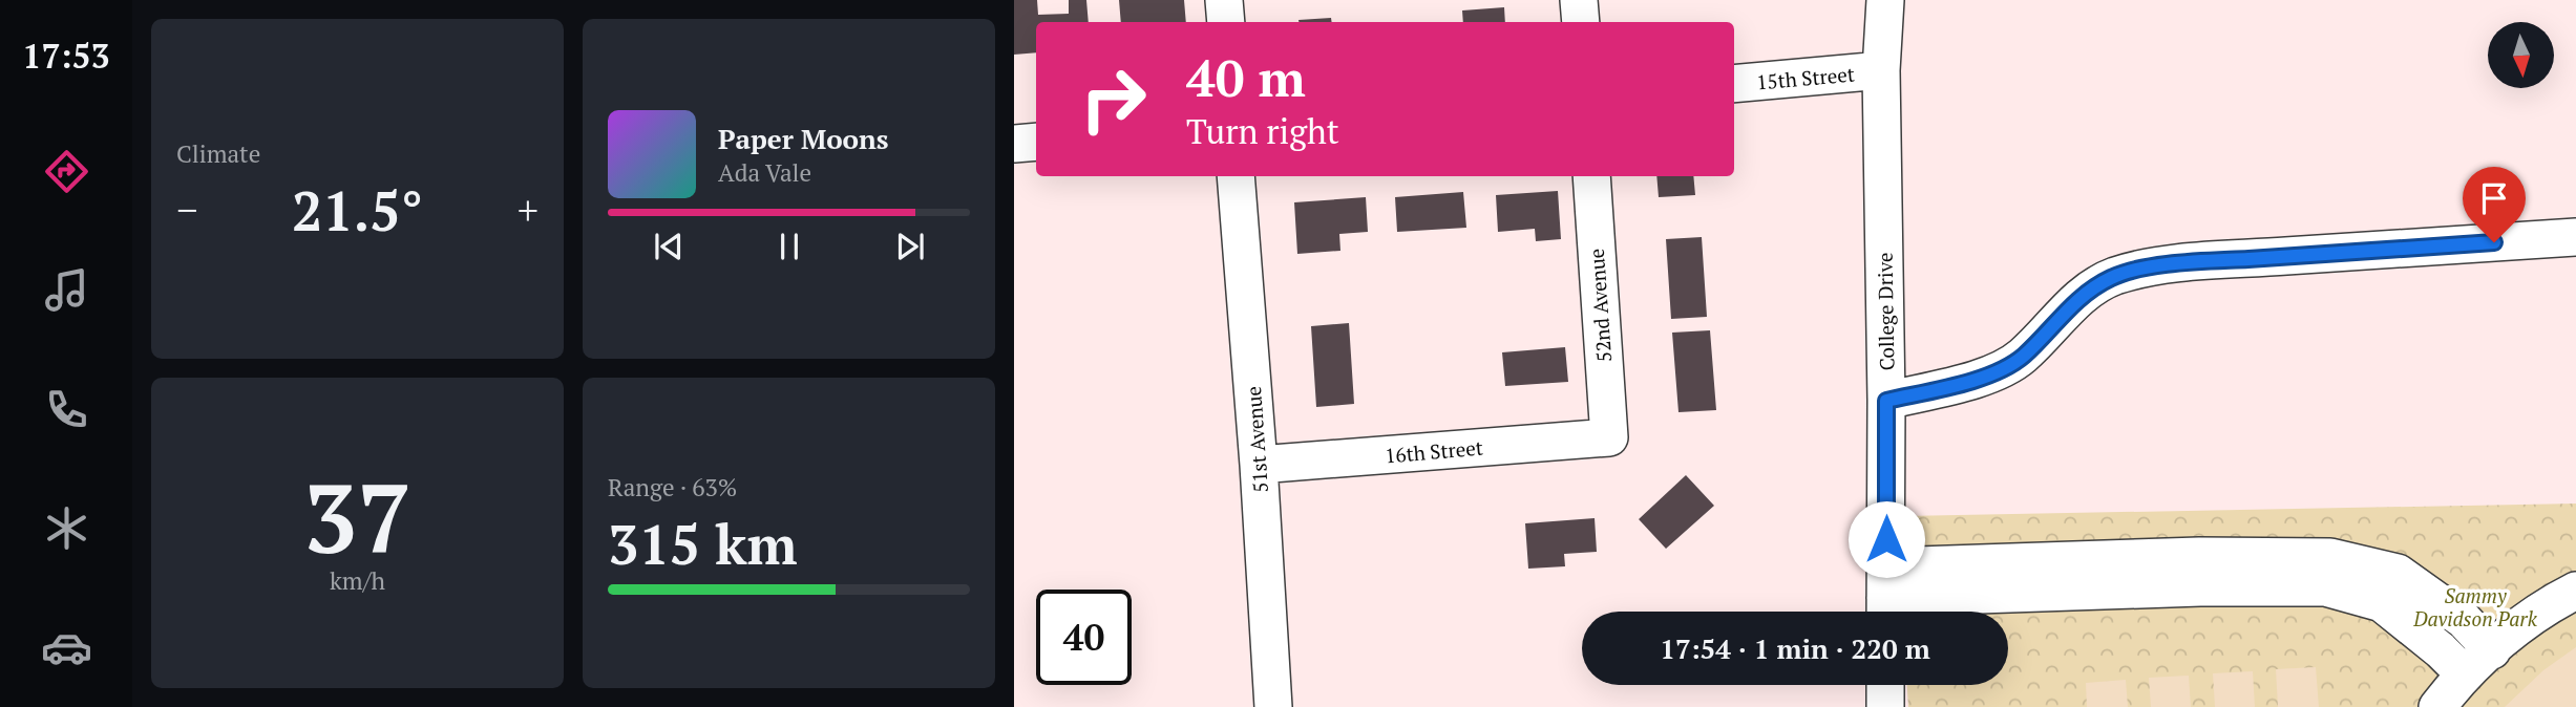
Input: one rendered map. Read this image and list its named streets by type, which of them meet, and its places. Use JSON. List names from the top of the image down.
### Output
{
  "streets": {
    "street": [
      "15th Street",
      "52nd Avenue",
      "College Drive",
      "51st Avenue",
      "16th Street"
    ]
  },
  "crossings": [
    ["15th Street", "College Drive"],
    ["52nd Avenue", "16th Street"],
    ["51st Avenue", "16th Street"]
  ],
  "parks": ["Sammy Davidson Park"],
  "north": "bottom",
  "page": {
    "tabs": "17:53",
    "tile": [
      "Climate",
      ["37", "km/h"],
      ["Range · 63%", "315 km"]
    ],
    "turn": ["40 m", "Turn right"],
    "song": ["Paper Moons", "Ada Vale"],
    "heat": ["−", "21.5°", "+"],
    "limit": "40",
    "trip": "17:54 · 1 min · 220 m"
  }
}
